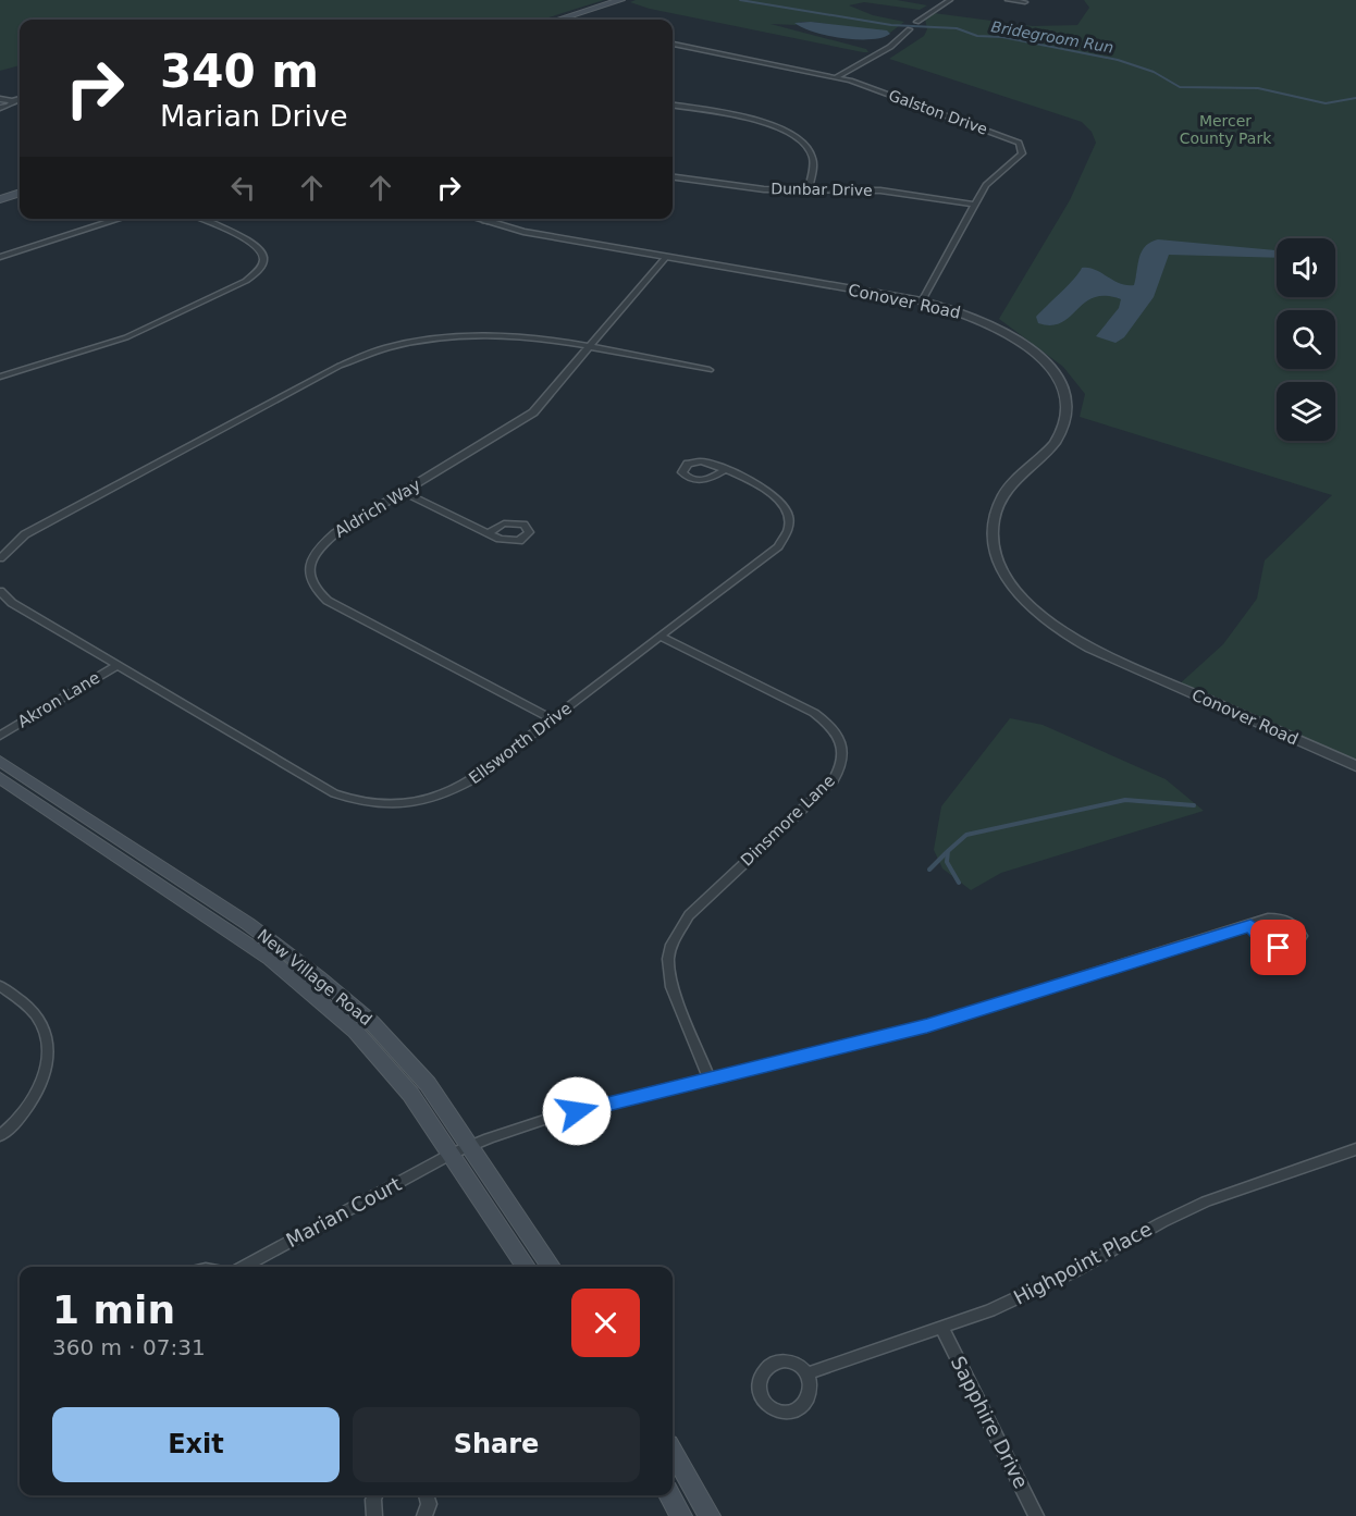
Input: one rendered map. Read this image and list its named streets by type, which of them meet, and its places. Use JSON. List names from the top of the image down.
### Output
{
  "streets": {
    "main road": ["New Village Road"],
    "street": [
      "Galston Drive",
      "Dunbar Drive",
      "Conover Road",
      "Aldrich Way",
      "Akron Lane",
      "Ellsworth Drive",
      "Dinsmore Lane",
      "Marian Court",
      "Highpoint Place",
      "Sapphire Drive"
    ]
  },
  "crossings": [
    ["Galston Drive", "Dunbar Drive"],
    ["Galston Drive", "Conover Road"],
    ["Conover Road", "Aldrich Way"],
    ["Aldrich Way", "Ellsworth Drive"],
    ["Akron Lane", "Ellsworth Drive"],
    ["Ellsworth Drive", "Dinsmore Lane"],
    ["Dinsmore Lane", "Marian Court"],
    ["New Village Road", "Marian Court"],
    ["Highpoint Place", "Sapphire Drive"]
  ],
  "water": ["Bridegroom Run"],
  "parks": ["Mercer County Park"],
  "page": {
    "turn": ["340 m", "Marian Drive"],
    "heading": ["1 min", "360 m · 07:31"],
    "buttons": ["Exit", "Share"]
  }
}
